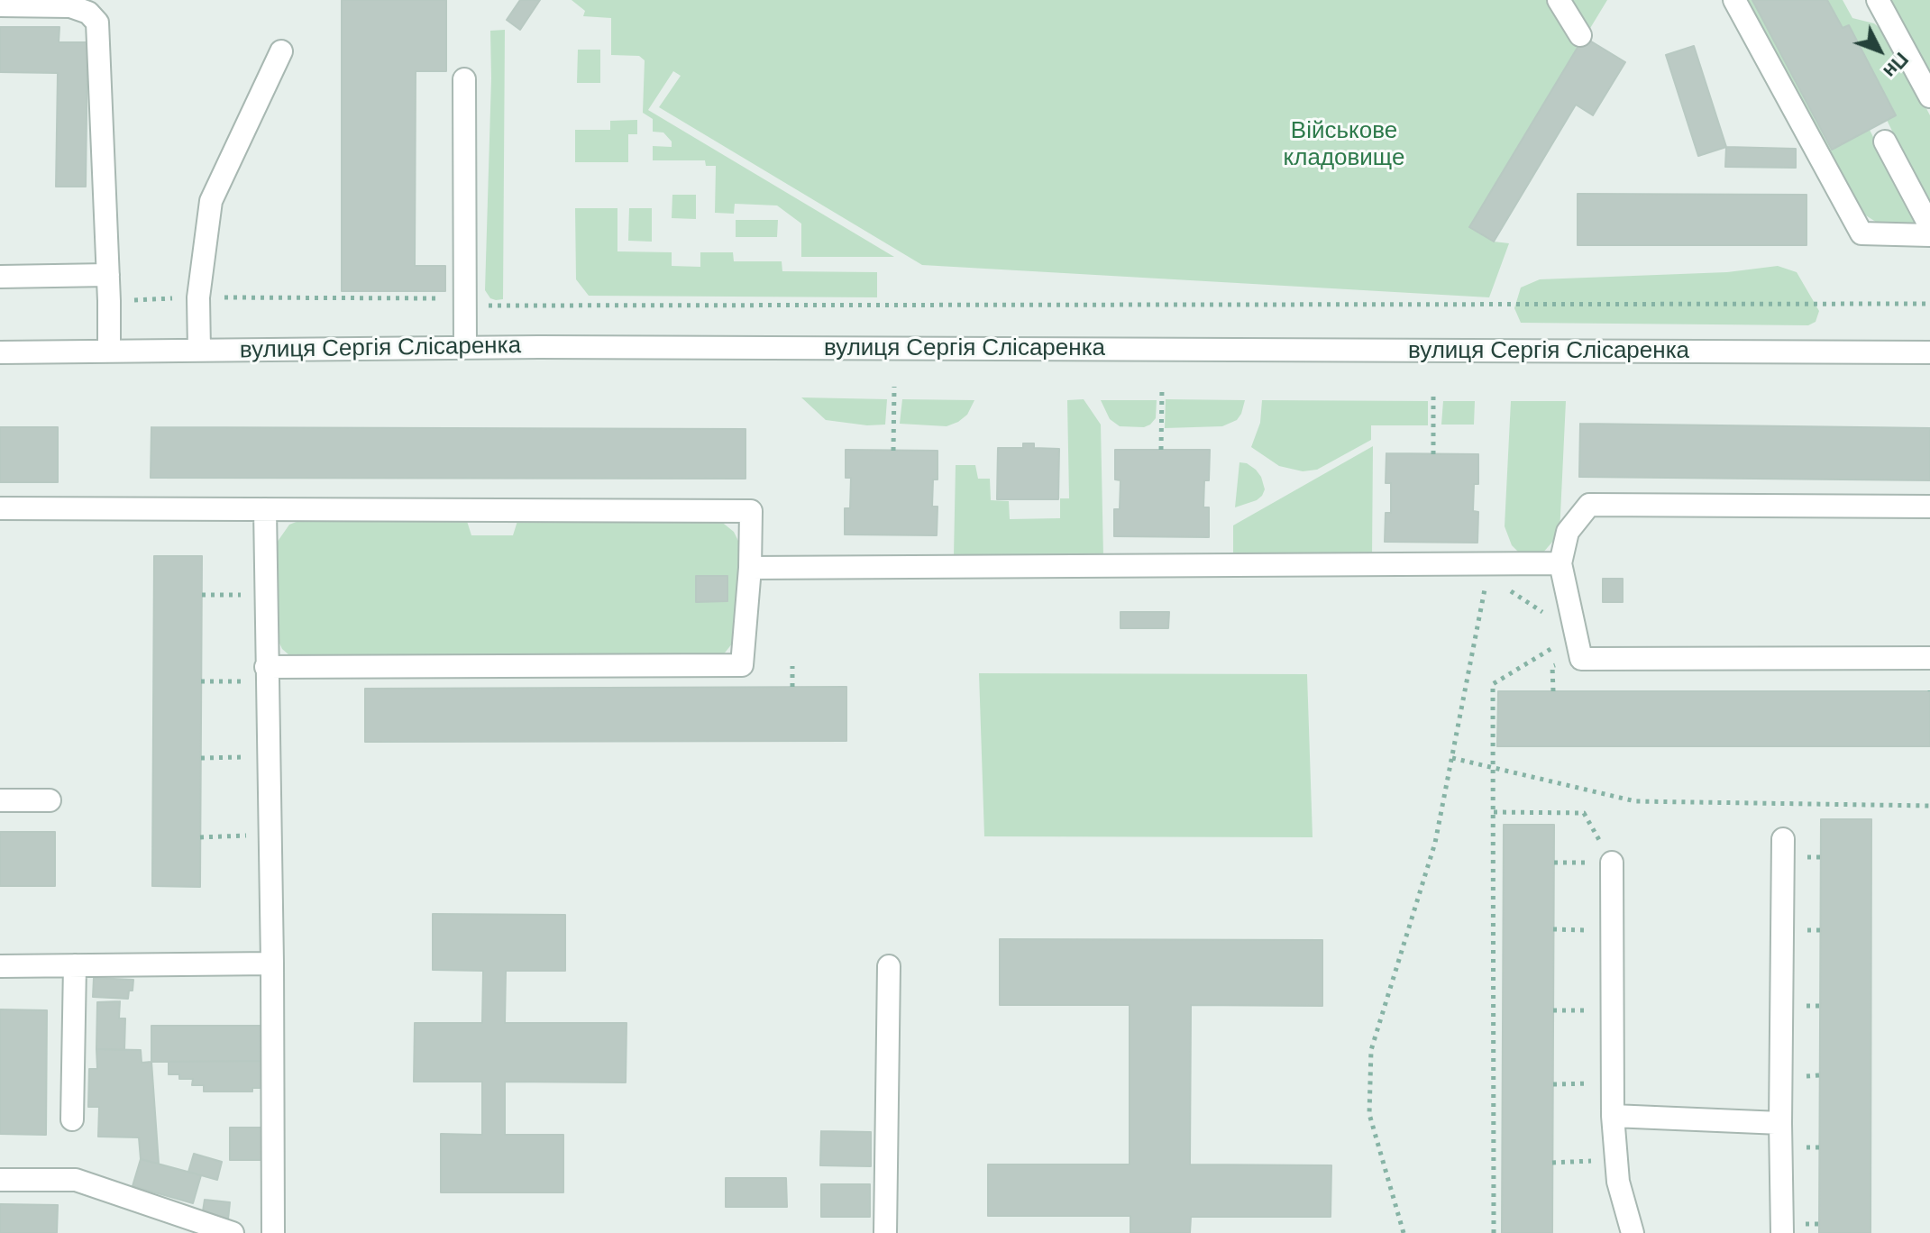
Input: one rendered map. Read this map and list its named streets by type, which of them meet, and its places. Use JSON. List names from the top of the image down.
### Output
{
  "streets": {
    "street": ["вулиця Сергія Слісаренка"]
  },
  "parks": ["Військове кладовище"],
  "north": "bottom right"
}
